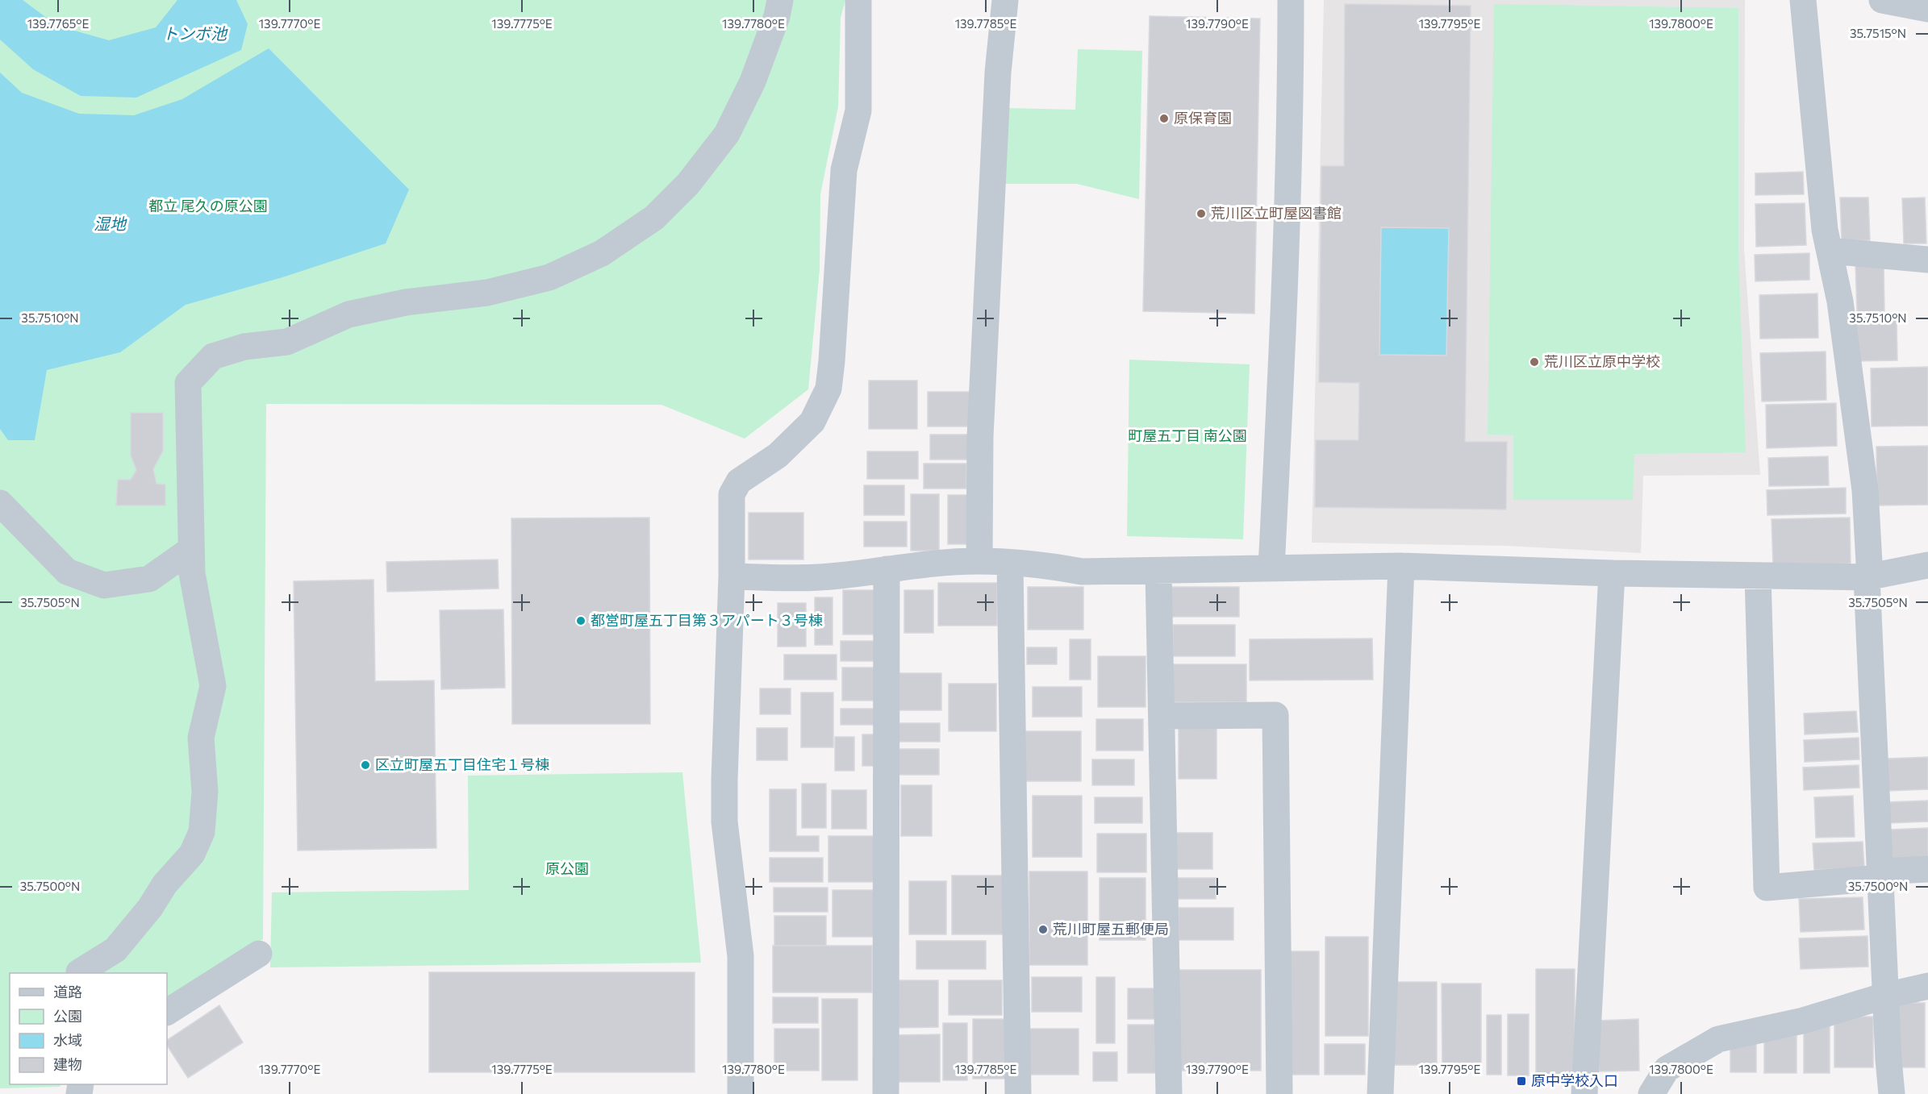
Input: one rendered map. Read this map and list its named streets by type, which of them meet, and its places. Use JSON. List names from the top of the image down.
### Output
{
  "water": ["トンボ池", "湿地"],
  "parks": ["都立 尾久の原公園", "町屋五丁目 南公園", "原公園"],
  "places": {
    "other": [
      "原保育園",
      "荒川区立町屋図書館",
      "荒川区立原中学校",
      "都営町屋五丁目第３アパート３号棟",
      "区立町屋五丁目住宅１号棟",
      "荒川町屋五郵便局"
    ],
    "transit": ["原中学校入口"]
  },
  "legend": [
    "道路",
    "公園",
    "水域",
    "建物"
  ],
  "coordinates": [
    "139.7765°E",
    "139.7770°E",
    "139.7775°E",
    "139.7780°E",
    "139.7785°E",
    "139.7790°E",
    "139.7795°E",
    "139.7800°E",
    "35.7515°N",
    "35.7510°N",
    "35.7505°N",
    "35.7500°N"
  ]
}
